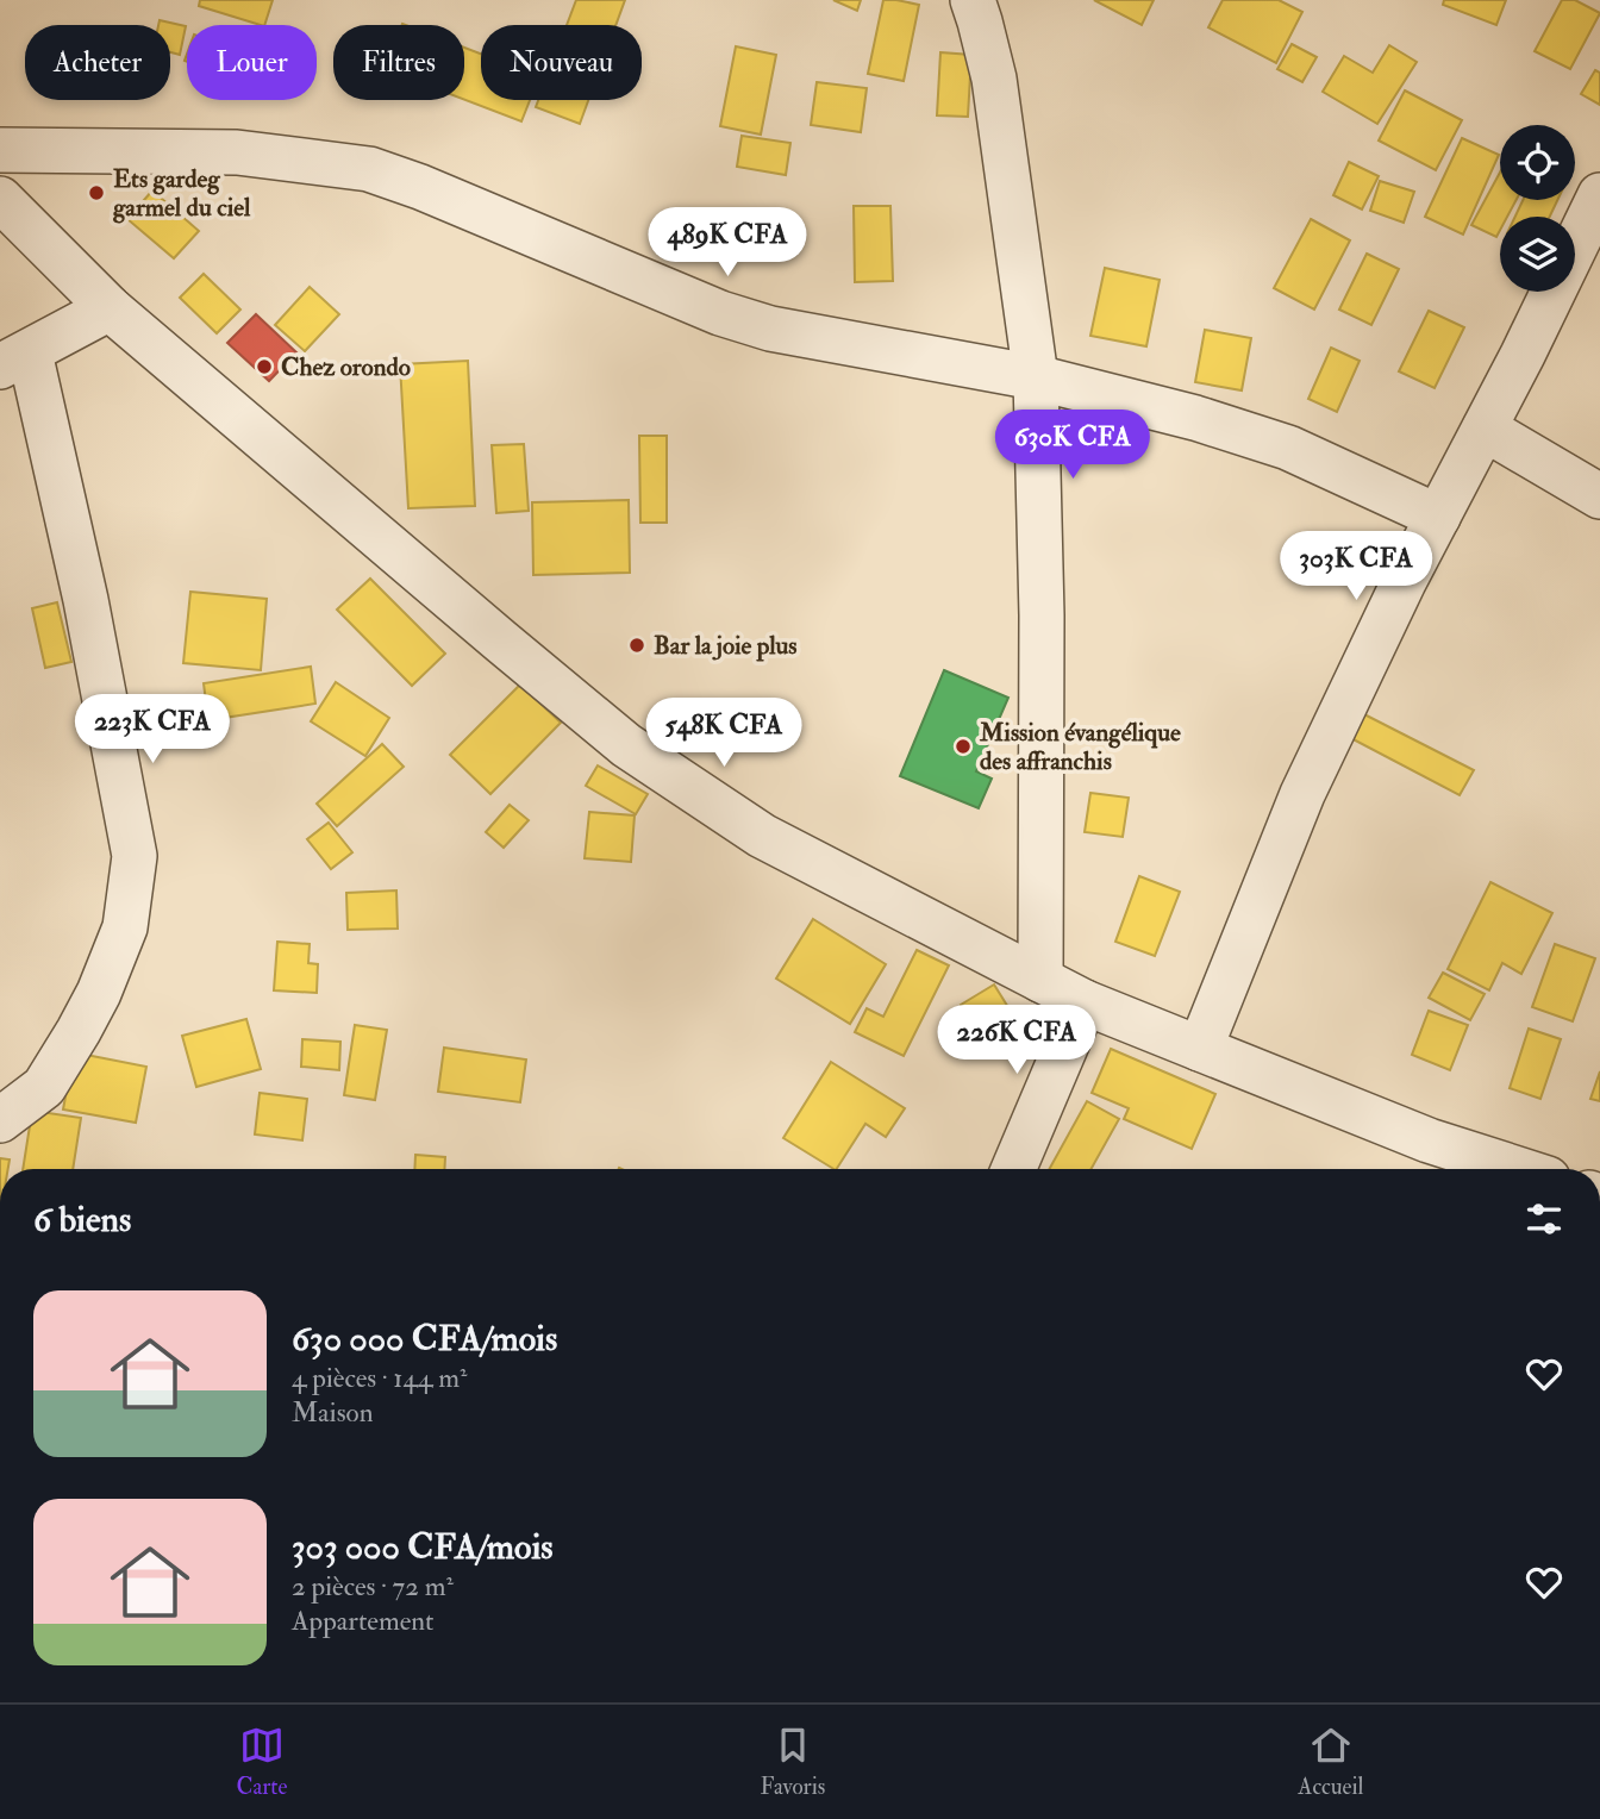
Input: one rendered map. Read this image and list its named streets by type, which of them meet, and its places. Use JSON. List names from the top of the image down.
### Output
{
  "places": [
    "Ets gardeg garmel du ciel",
    "Chez orondo",
    "Bar la joie plus",
    "Mission évangélique des affranchis"
  ],
  "page": {
    "chip": [
      "Acheter",
      "Louer",
      "Filtres",
      "Nouveau"
    ],
    "price": [
      "489K CFA",
      "630K CFA",
      "303K CFA",
      "223K CFA",
      "548K CFA",
      "226K CFA"
    ],
    "heading": "6 biens",
    "list": [
      {
        "name": "630 000 CFA/mois",
        "note": "4 pièces · 144 m² · Maison"
      },
      {
        "name": "303 000 CFA/mois",
        "note": "2 pièces · 72 m² · Appartement"
      }
    ],
    "tabs": ["Carte", "Favoris", "Accueil"]
  }
}
